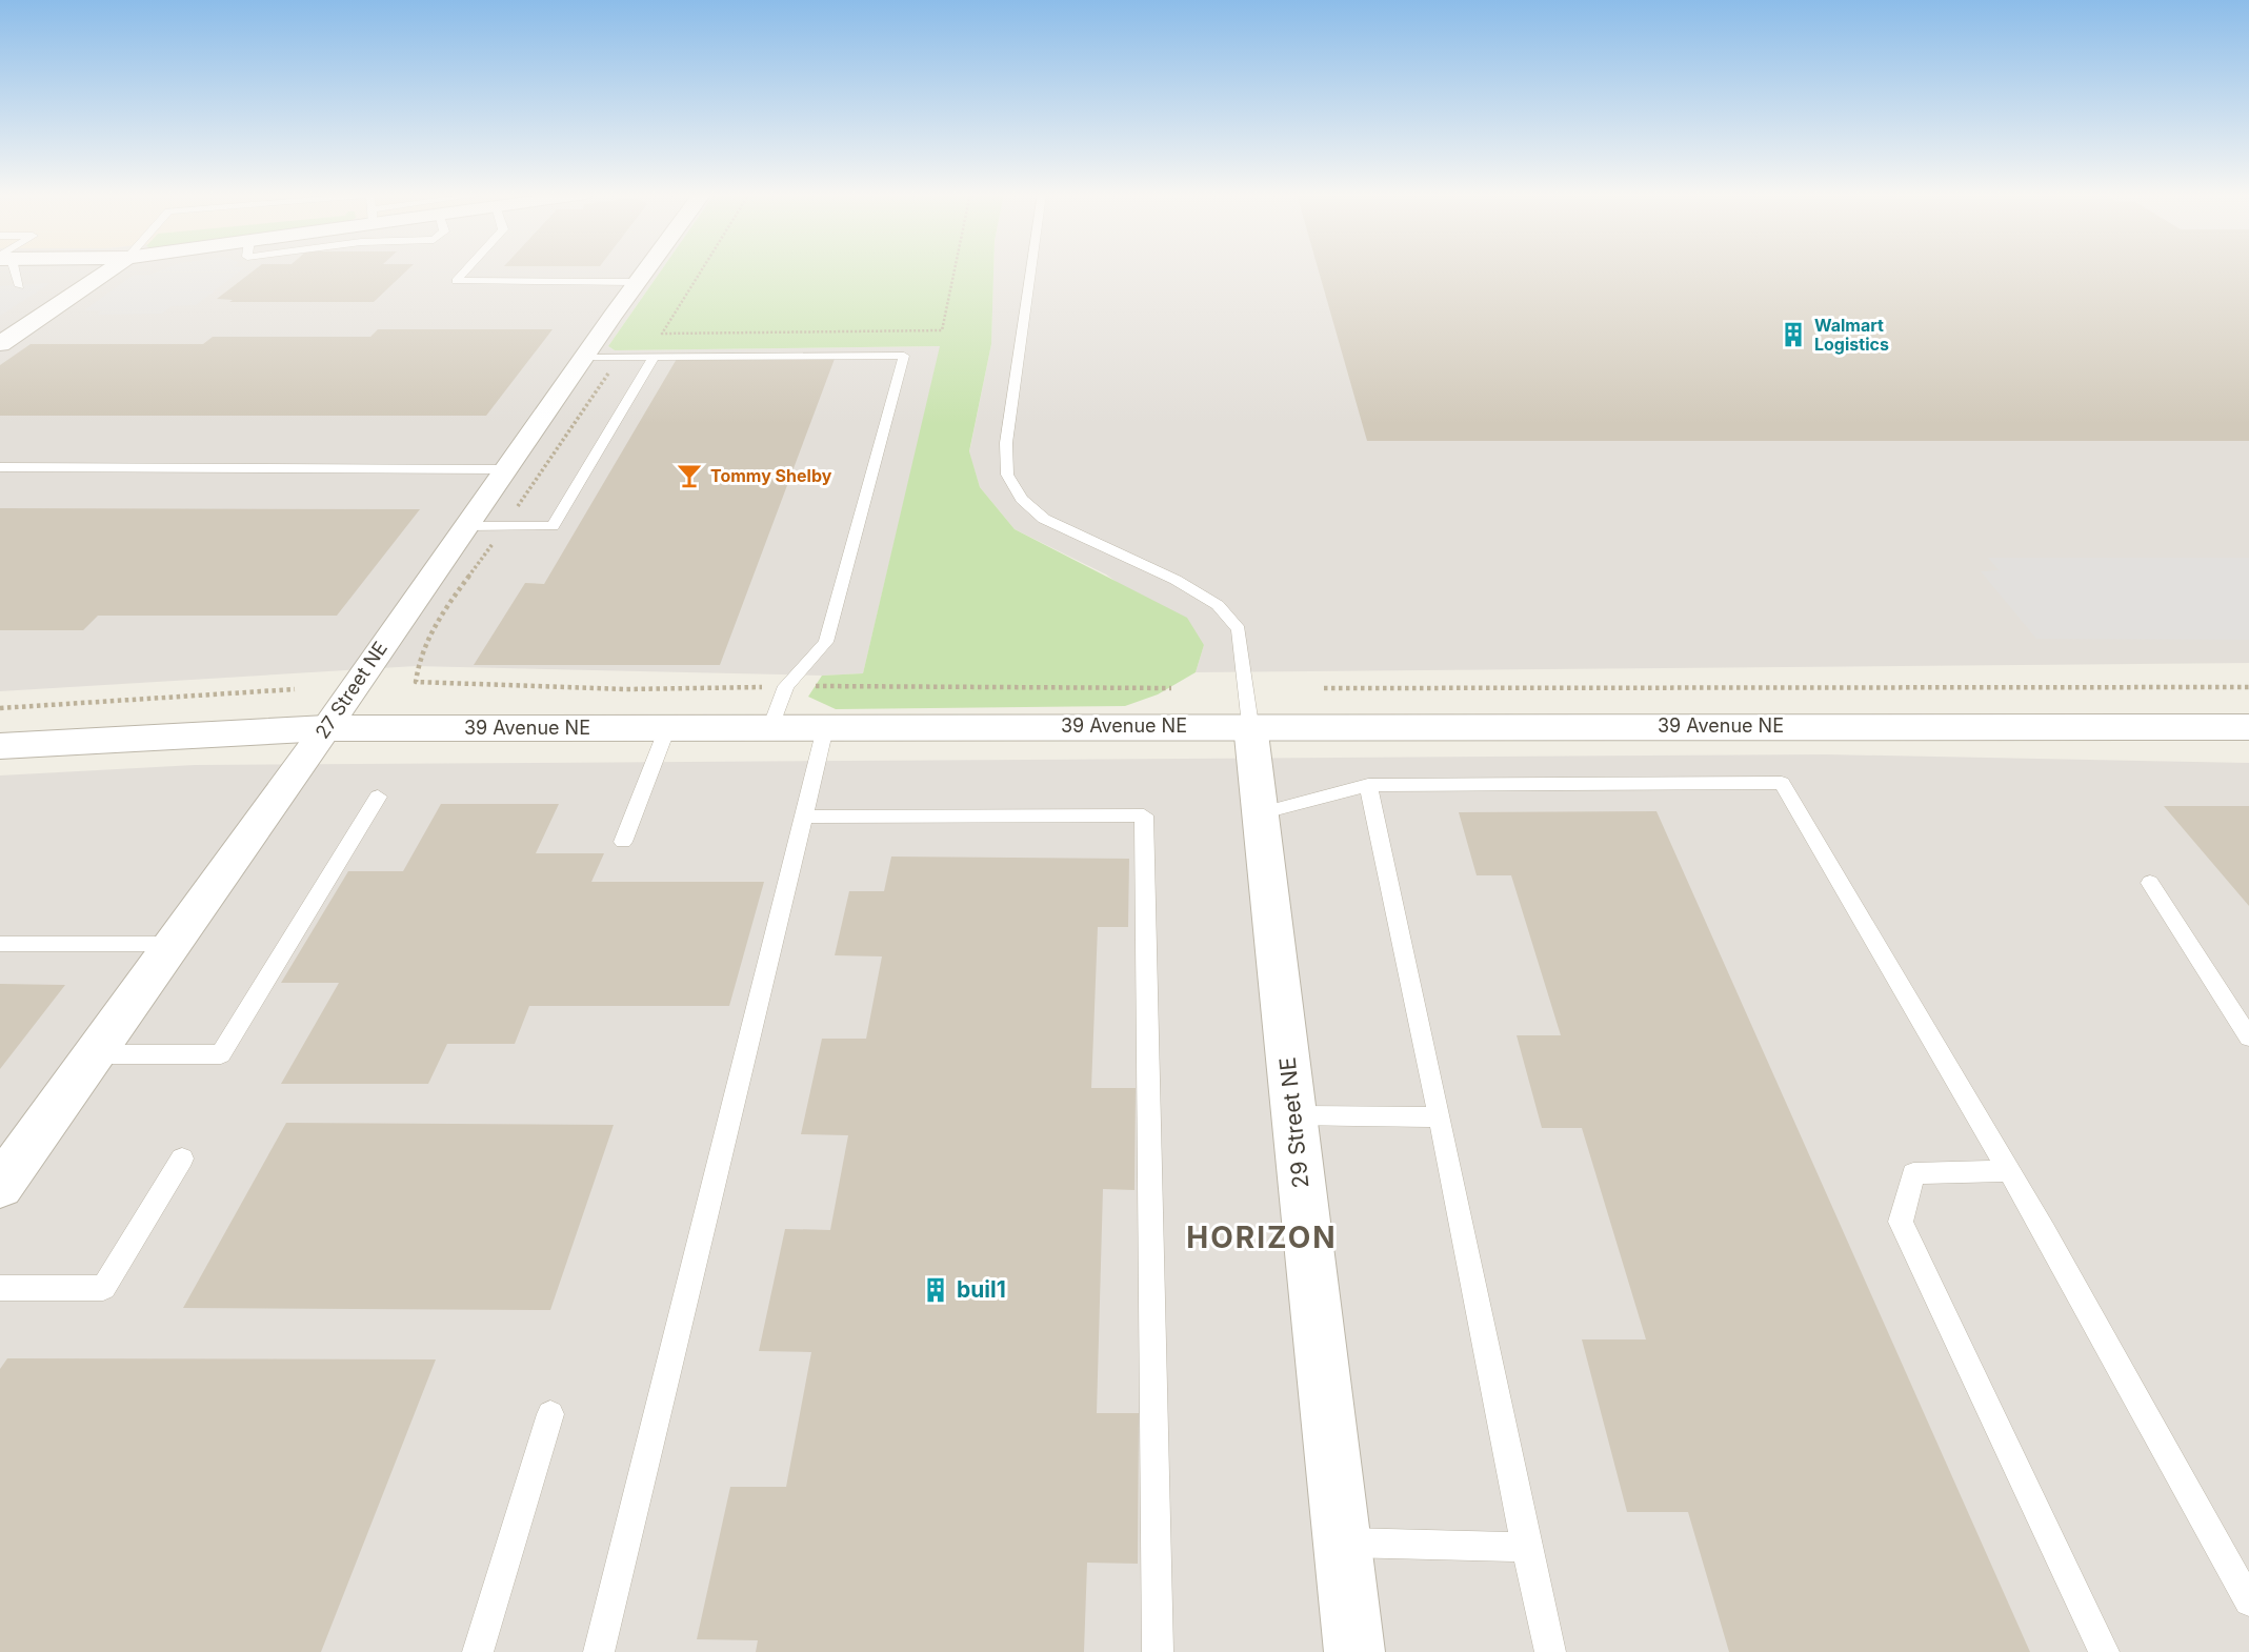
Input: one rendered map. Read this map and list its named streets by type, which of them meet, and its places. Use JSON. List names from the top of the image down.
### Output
{
  "streets": {
    "street": ["27 Street NE", "39 Avenue NE", "29 Street NE"]
  },
  "crossings": [
    ["27 Street NE", "39 Avenue NE"],
    ["39 Avenue NE", "29 Street NE"]
  ],
  "districts": ["HORIZON"],
  "places": {
    "building": ["Walmart Logistics", "buil1"],
    "bar": ["Tommy Shelby"]
  }
}
